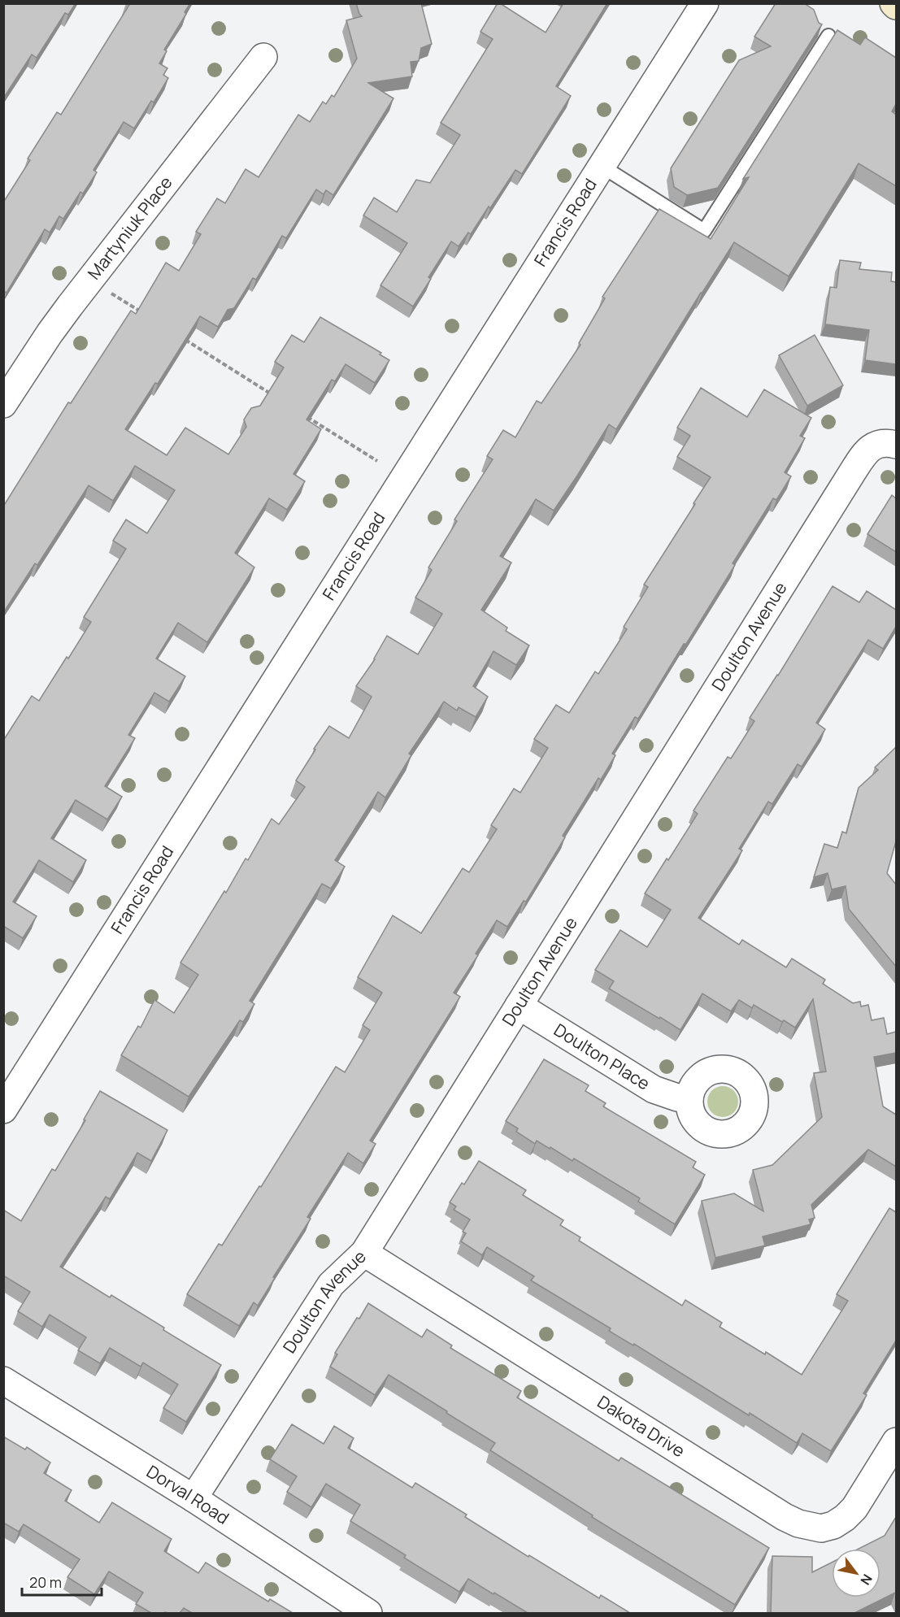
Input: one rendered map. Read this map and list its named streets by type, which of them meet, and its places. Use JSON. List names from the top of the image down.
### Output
{
  "streets": {
    "street": [
      "Francis Road",
      "Martyniuk Place",
      "Doulton Avenue",
      "Doulton Place",
      "Dakota Drive",
      "Dorval Road"
    ]
  },
  "crossings": [
    ["Doulton Avenue", "Doulton Place"],
    ["Doulton Avenue", "Dakota Drive"],
    ["Doulton Avenue", "Dorval Road"]
  ],
  "scale_bar": "20 m",
  "north": "bottom right"
}
